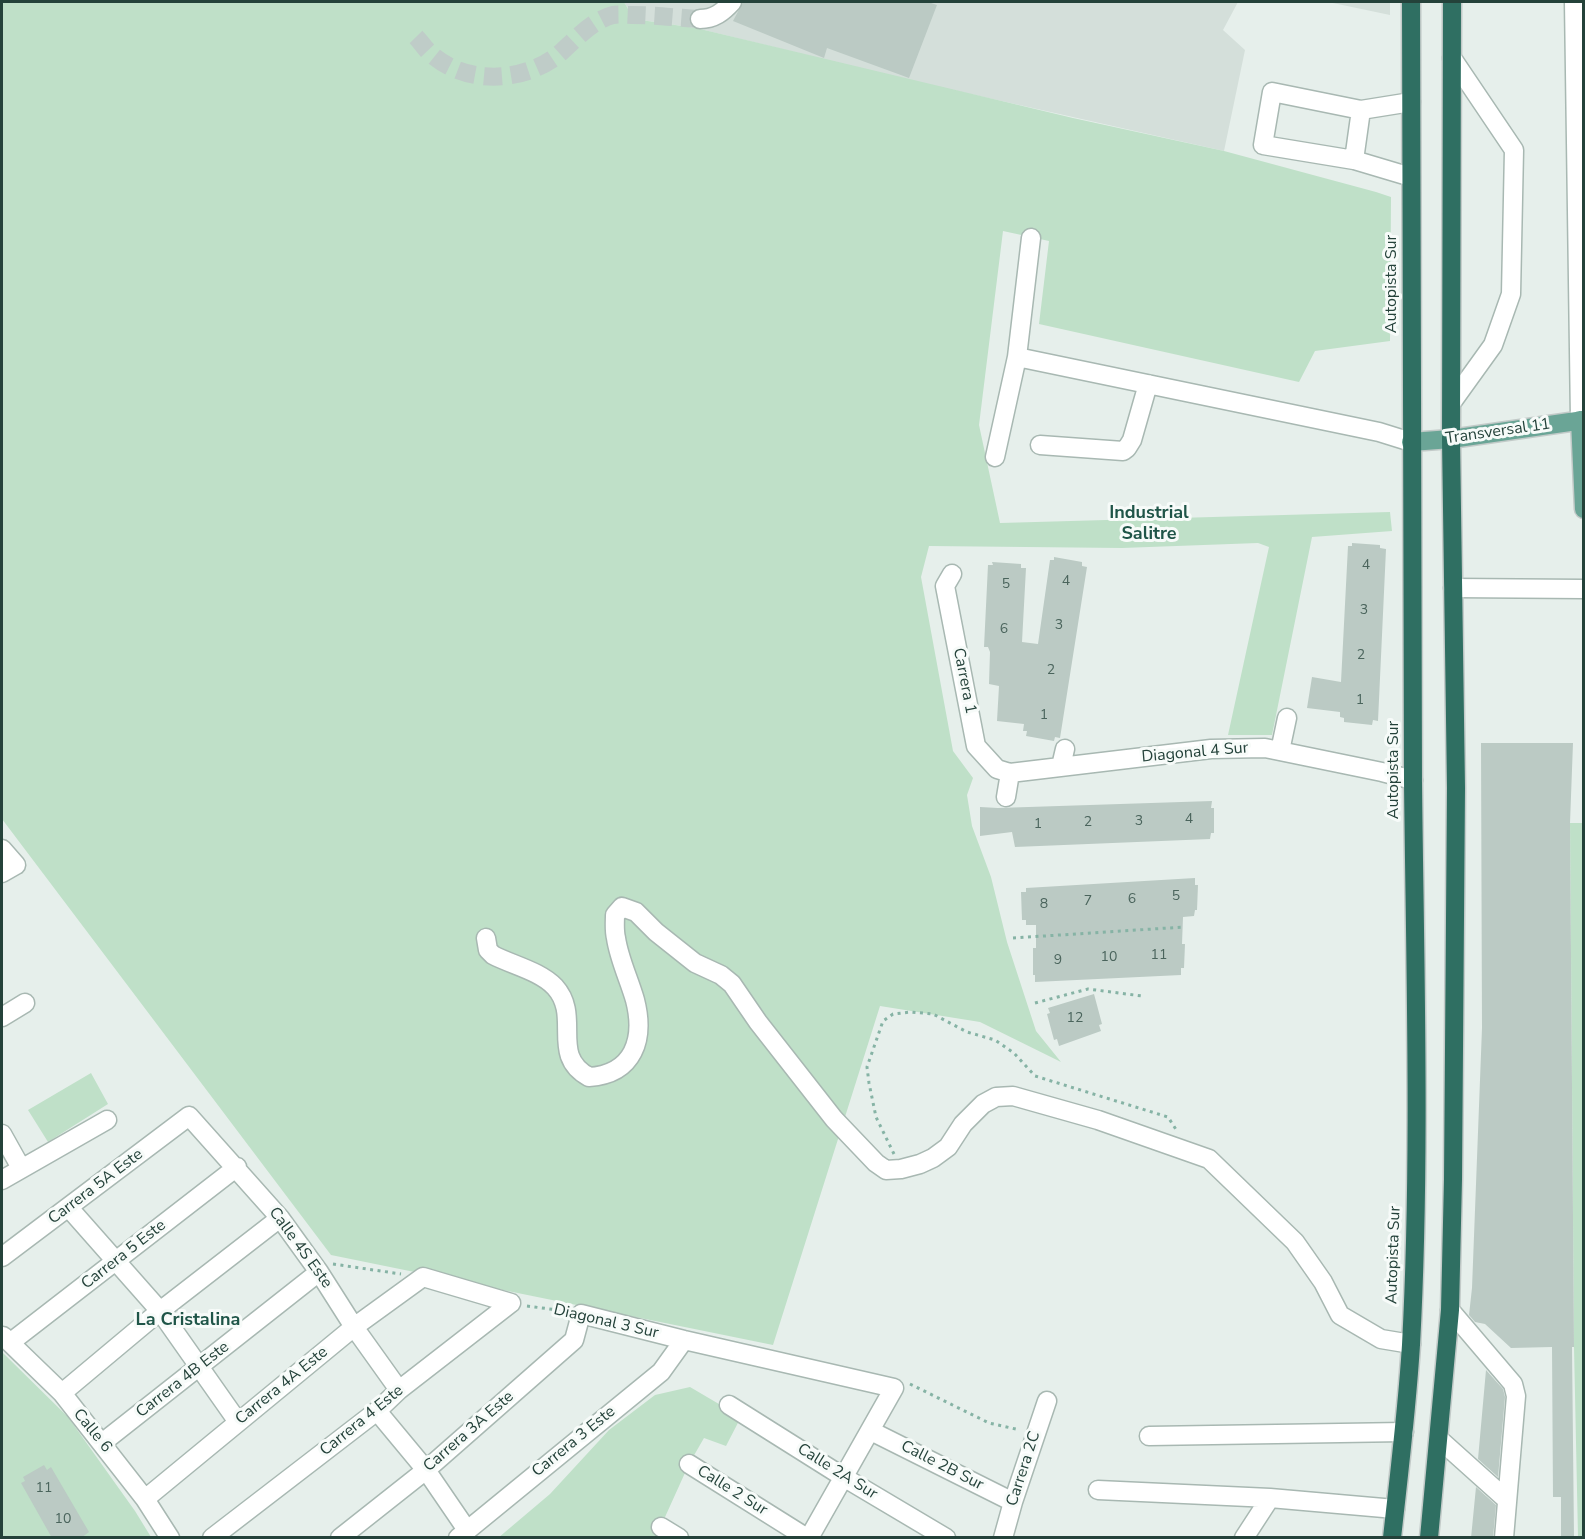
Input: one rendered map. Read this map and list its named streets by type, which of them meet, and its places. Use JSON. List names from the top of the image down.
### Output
{
  "streets": {
    "highway": ["Autopista Sur"],
    "main road": ["Transversal 11"],
    "street": [
      "Carrera 1",
      "Diagonal 4 Sur",
      "Carrera 5A Este",
      "Calle 4S Este",
      "Carrera 5 Este",
      "Diagonal 3 Sur",
      "Carrera 4B Este",
      "Carrera 4A Este",
      "Carrera 4 Este",
      "Calle 6",
      "Carrera 3A Este",
      "Carrera 3 Este",
      "Calle 2B Sur",
      "Carrera 2C",
      "Calle 2A Sur",
      "Calle 2 Sur"
    ]
  },
  "crossings": [
    ["Autopista Sur", "Transversal 11"],
    ["Autopista Sur", "Diagonal 4 Sur"],
    ["Carrera 1", "Diagonal 4 Sur"],
    ["Carrera 5A Este", "Calle 4S Este"],
    ["Calle 4S Este", "Carrera 5 Este"],
    ["Calle 4S Este", "Carrera 4B Este"],
    ["Calle 4S Este", "Carrera 4A Este"],
    ["Calle 4S Este", "Carrera 4 Este"],
    ["Carrera 5 Este", "Calle 6"],
    ["Diagonal 3 Sur", "Carrera 4 Este"],
    ["Diagonal 3 Sur", "Carrera 3A Este"],
    ["Diagonal 3 Sur", "Carrera 3 Este"],
    ["Carrera 4B Este", "Calle 6"],
    ["Carrera 4A Este", "Calle 6"],
    ["Calle 2B Sur", "Carrera 2C"]
  ],
  "districts": ["Industrial Salitre", "La Cristalina"],
  "house_numbers": [
    "4",
    "4",
    "5",
    "3",
    "3",
    "6",
    "2",
    "2",
    "1",
    "1",
    "4",
    "3",
    "2",
    "1",
    "5",
    "6",
    "7",
    "8",
    "11",
    "10",
    "9",
    "12",
    "11",
    "10"
  ]
}
